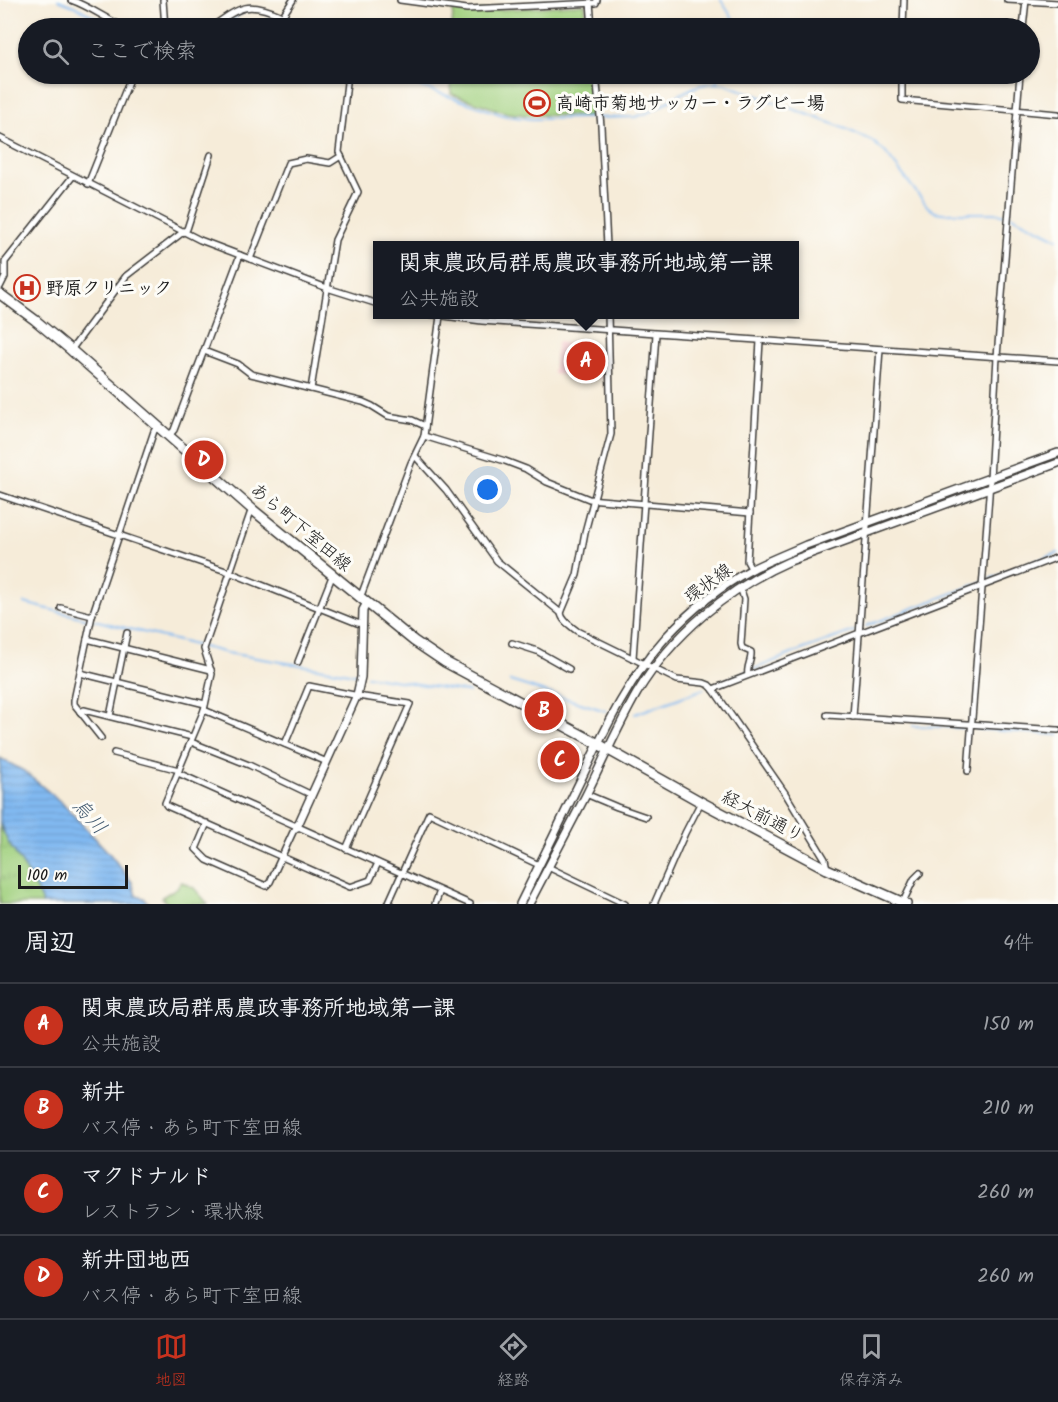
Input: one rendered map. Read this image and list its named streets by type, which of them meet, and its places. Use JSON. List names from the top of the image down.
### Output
{
  "streets": {
    "main road": ["あら町下室田線", "経大前通り"],
    "street": ["環状線"]
  },
  "crossings": [
    ["あら町下室田線", "環状線"],
    ["あら町下室田線", "経大前通り"],
    ["環状線", "経大前通り"]
  ],
  "water": ["烏川"],
  "places": {
    "sports": ["高崎市菊地サッカー・ラグビー場"],
    "hospital": ["野原クリニック"]
  },
  "scale_bar": "100 m",
  "page": {
    "search": "ここで検索",
    "popup": ["関東農政局群馬農政事務所地域第一課", "公共施設"],
    "pins": [
      "A",
      "D",
      "B",
      "C"
    ],
    "scale": "100 m",
    "heading": ["周辺", "4件"],
    "list": [
      {
        "mark": "A",
        "name": "関東農政局群馬農政事務所地域第一課",
        "note": "公共施設",
        "value": "150 m"
      },
      {
        "mark": "B",
        "name": "新井",
        "note": "バス停 · あら町下室田線",
        "value": "210 m"
      },
      {
        "mark": "C",
        "name": "マクドナルド",
        "note": "レストラン · 環状線",
        "value": "260 m"
      },
      {
        "mark": "D",
        "name": "新井団地西",
        "note": "バス停 · あら町下室田線",
        "value": "260 m"
      }
    ],
    "nav": ["地図", "経路", "保存済み"]
  }
}
